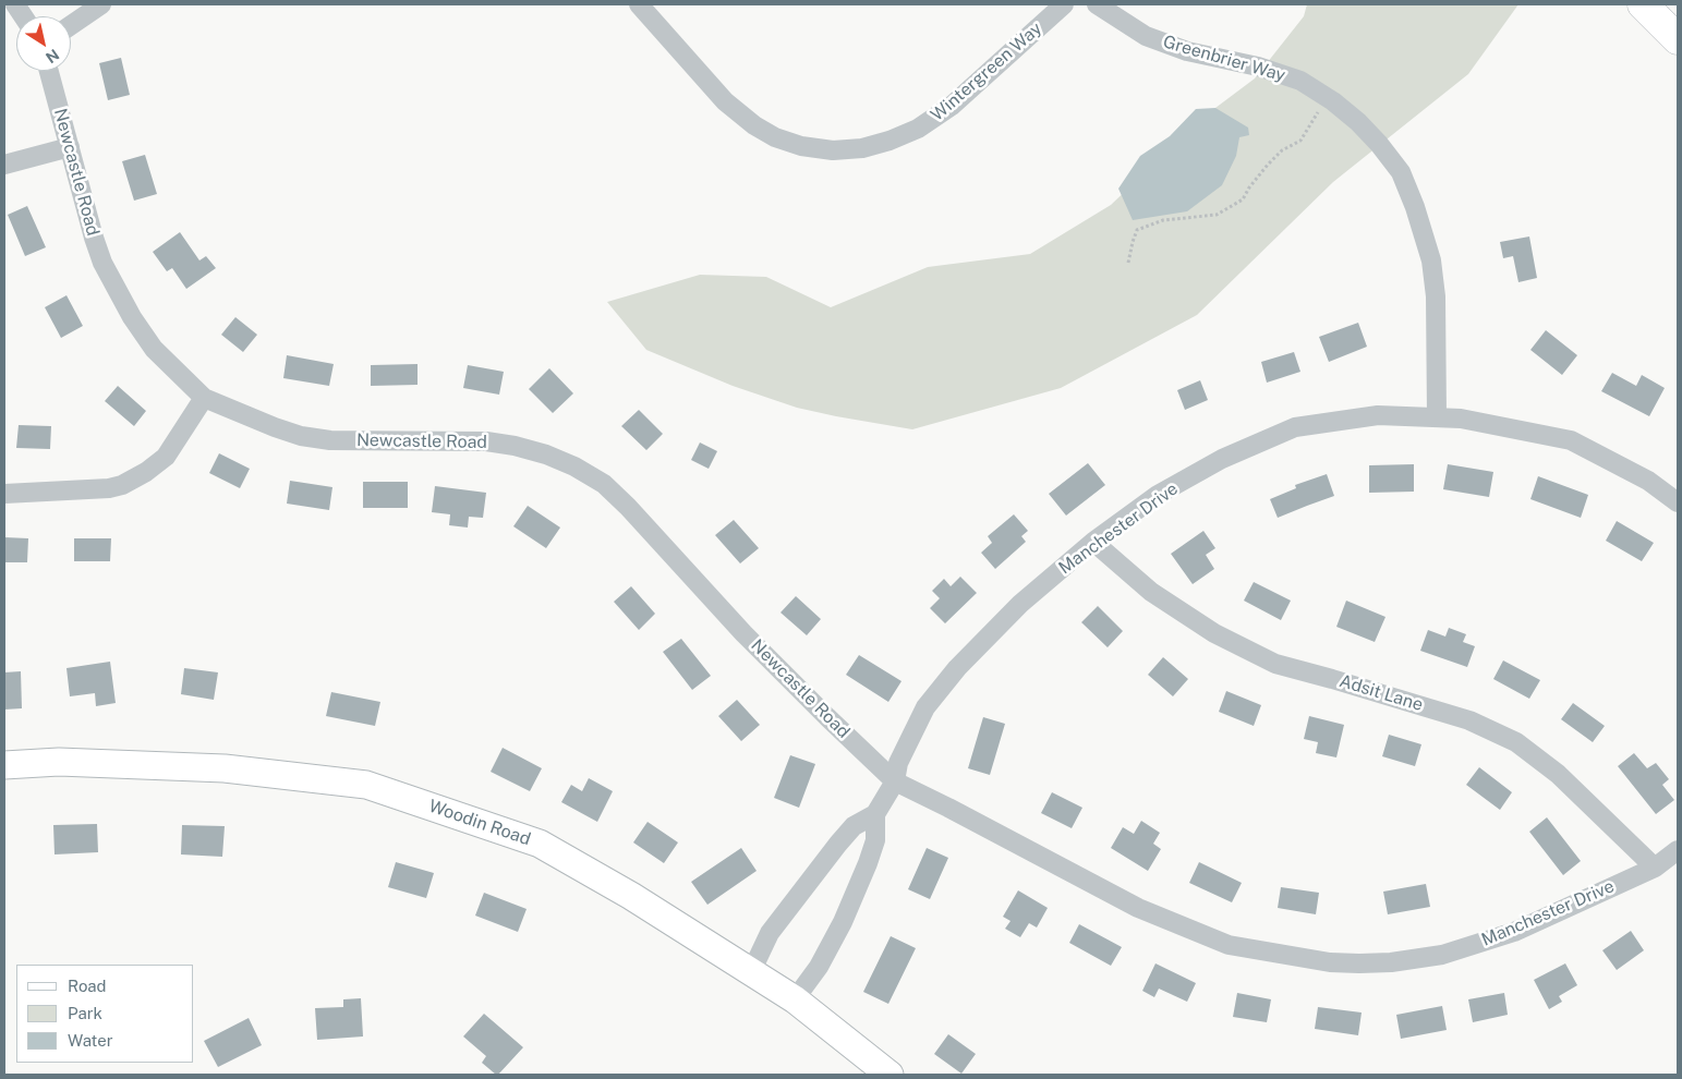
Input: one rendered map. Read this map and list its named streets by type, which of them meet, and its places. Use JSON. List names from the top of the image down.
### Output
{
  "streets": {
    "street": [
      "Greenbrier Way",
      "Wintergreen Way",
      "Newcastle Road",
      "Manchester Drive",
      "Adsit Lane",
      "Woodin Road"
    ]
  },
  "crossings": [
    ["Greenbrier Way", "Manchester Drive"],
    ["Newcastle Road", "Manchester Drive"],
    ["Manchester Drive", "Adsit Lane"],
    ["Manchester Drive", "Woodin Road"]
  ],
  "legend": ["Road", "Park", "Water"],
  "north": "bottom right"
}
